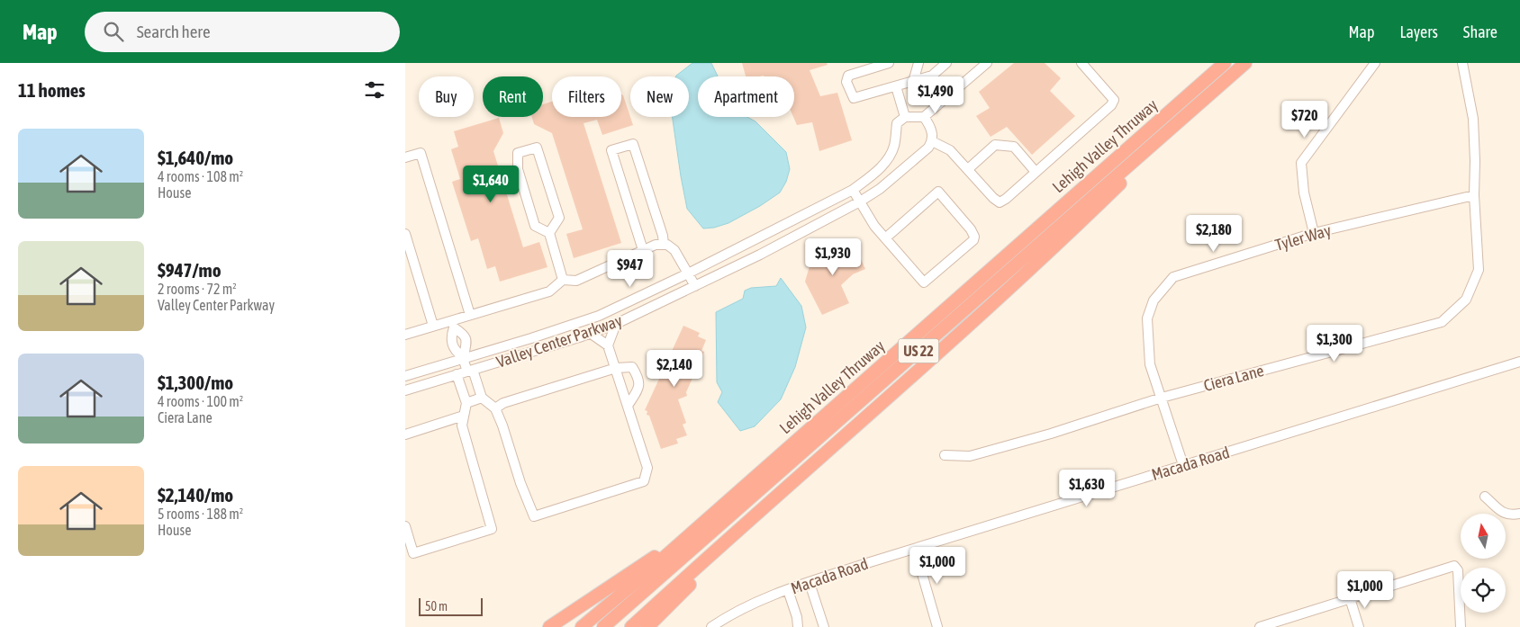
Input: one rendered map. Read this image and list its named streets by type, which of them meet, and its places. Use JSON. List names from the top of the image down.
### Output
{
  "streets": {
    "highway": ["Lehigh Valley Thruway", "US 22"],
    "street": [
      "Tyler Way",
      "Valley Center Parkway",
      "Ciera Lane",
      "Macada Road"
    ]
  },
  "crossings": [
    ["Tyler Way", "Ciera Lane"],
    ["Tyler Way", "Macada Road"]
  ],
  "scale_bar": "50 m",
  "north": "top",
  "page": {
    "header": "Map",
    "search": "Search here",
    "nav": ["Map", "Layers", "Share"],
    "heading": "11 homes",
    "price": [
      "$1,490",
      "$720",
      "$1,640",
      "$2,180",
      "$1,930",
      "$947",
      "$1,300",
      "$2,140",
      "$1,630",
      "$1,000",
      "$1,000"
    ],
    "chip": [
      "Buy",
      "Rent",
      "Filters",
      "New",
      "Apartment"
    ],
    "list": [
      {
        "name": "$1,640/mo",
        "note": "4 rooms · 108 m² · House"
      },
      {
        "name": "$947/mo",
        "note": "2 rooms · 72 m² · Valley Center Parkway"
      },
      {
        "name": "$1,300/mo",
        "note": "4 rooms · 100 m² · Ciera Lane"
      },
      {
        "name": "$2,140/mo",
        "note": "5 rooms · 188 m² · House"
      }
    ],
    "scale": "50 m"
  }
}
